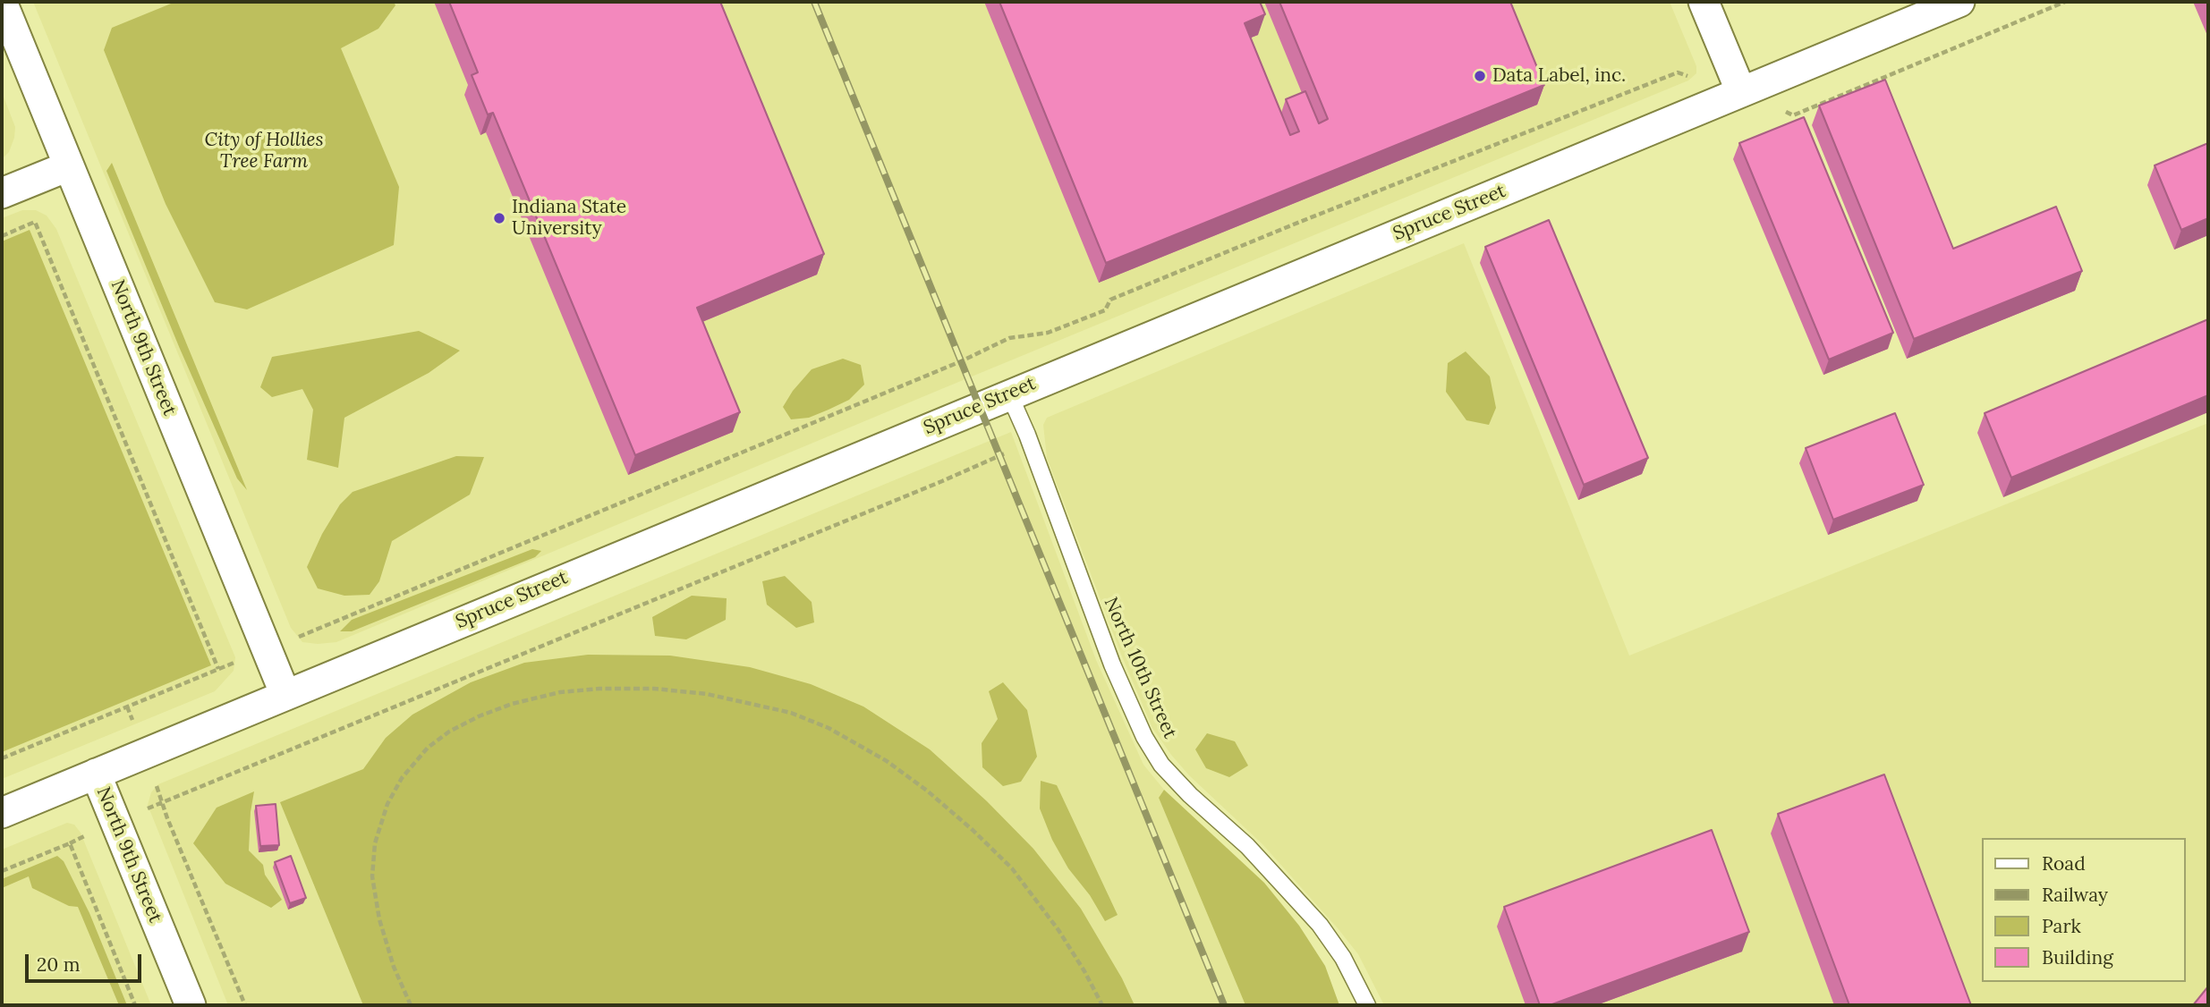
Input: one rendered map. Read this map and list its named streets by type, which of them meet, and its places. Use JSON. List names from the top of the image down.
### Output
{
  "streets": {
    "street": ["Spruce Street", "North 9th Street"],
    "lane": ["North 10th Street"]
  },
  "crossings": [
    ["Spruce Street", "North 9th Street"],
    ["Spruce Street", "North 10th Street"]
  ],
  "parks": ["City of Hollies Tree Farm"],
  "places": ["Data Label, inc.", "Indiana State University"],
  "legend": [
    "Road",
    "Railway",
    "Park",
    "Building"
  ],
  "scale_bar": "20 m"
}
